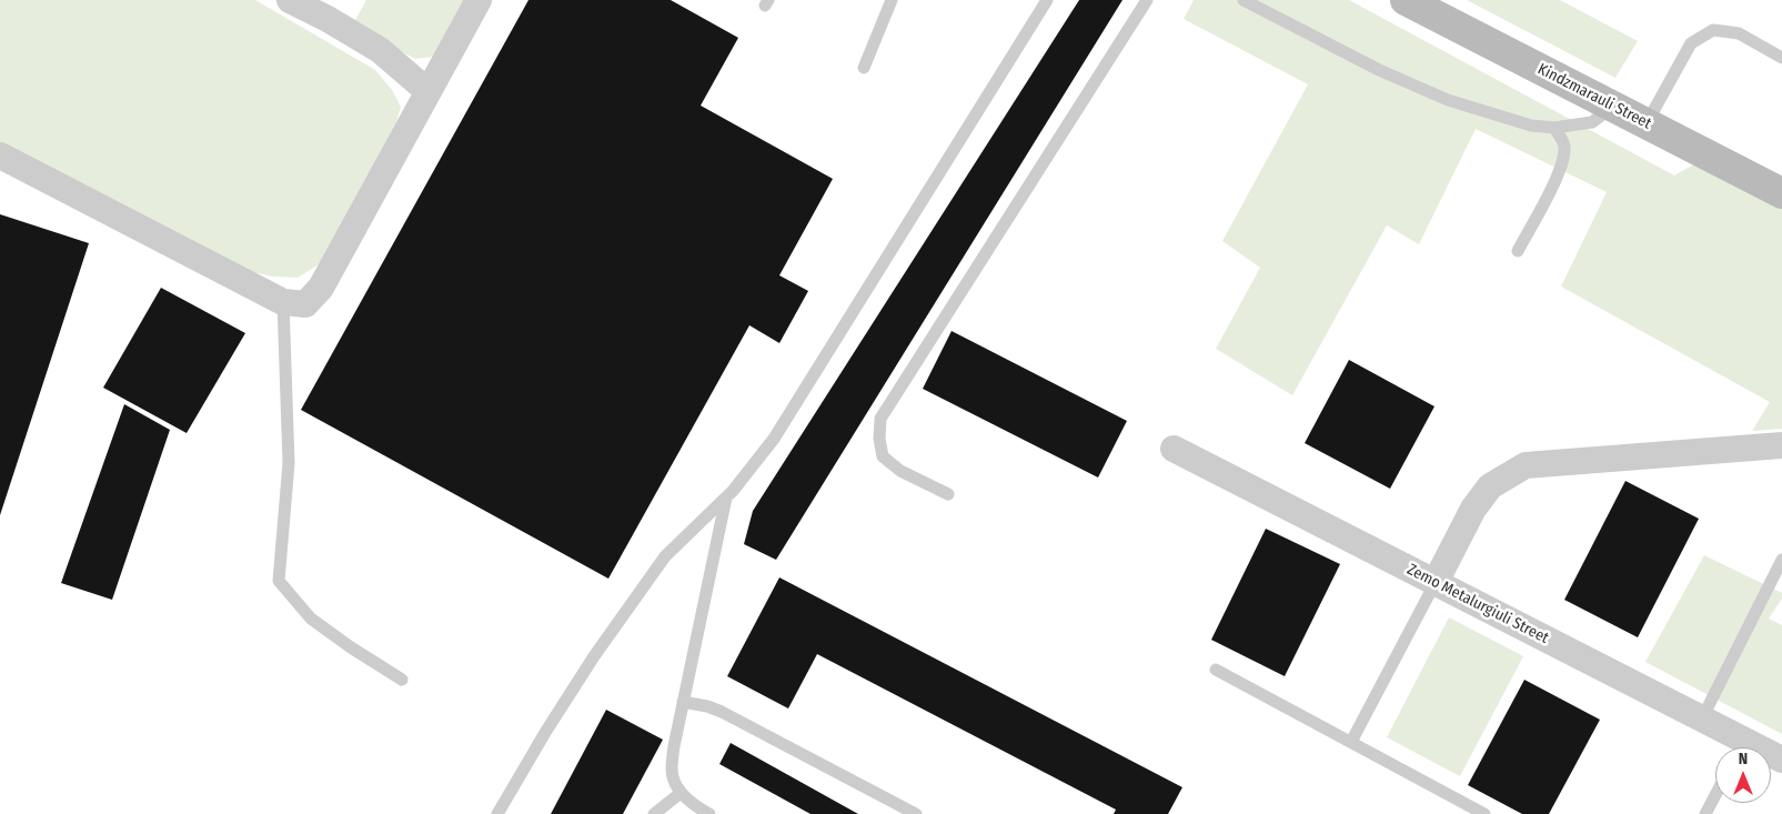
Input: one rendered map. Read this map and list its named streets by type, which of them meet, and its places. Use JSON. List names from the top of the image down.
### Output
{
  "streets": {
    "main road": ["Kindzmarauli Street"],
    "street": ["Zemo Metalurgiuli Street"]
  },
  "north": "top"
}
